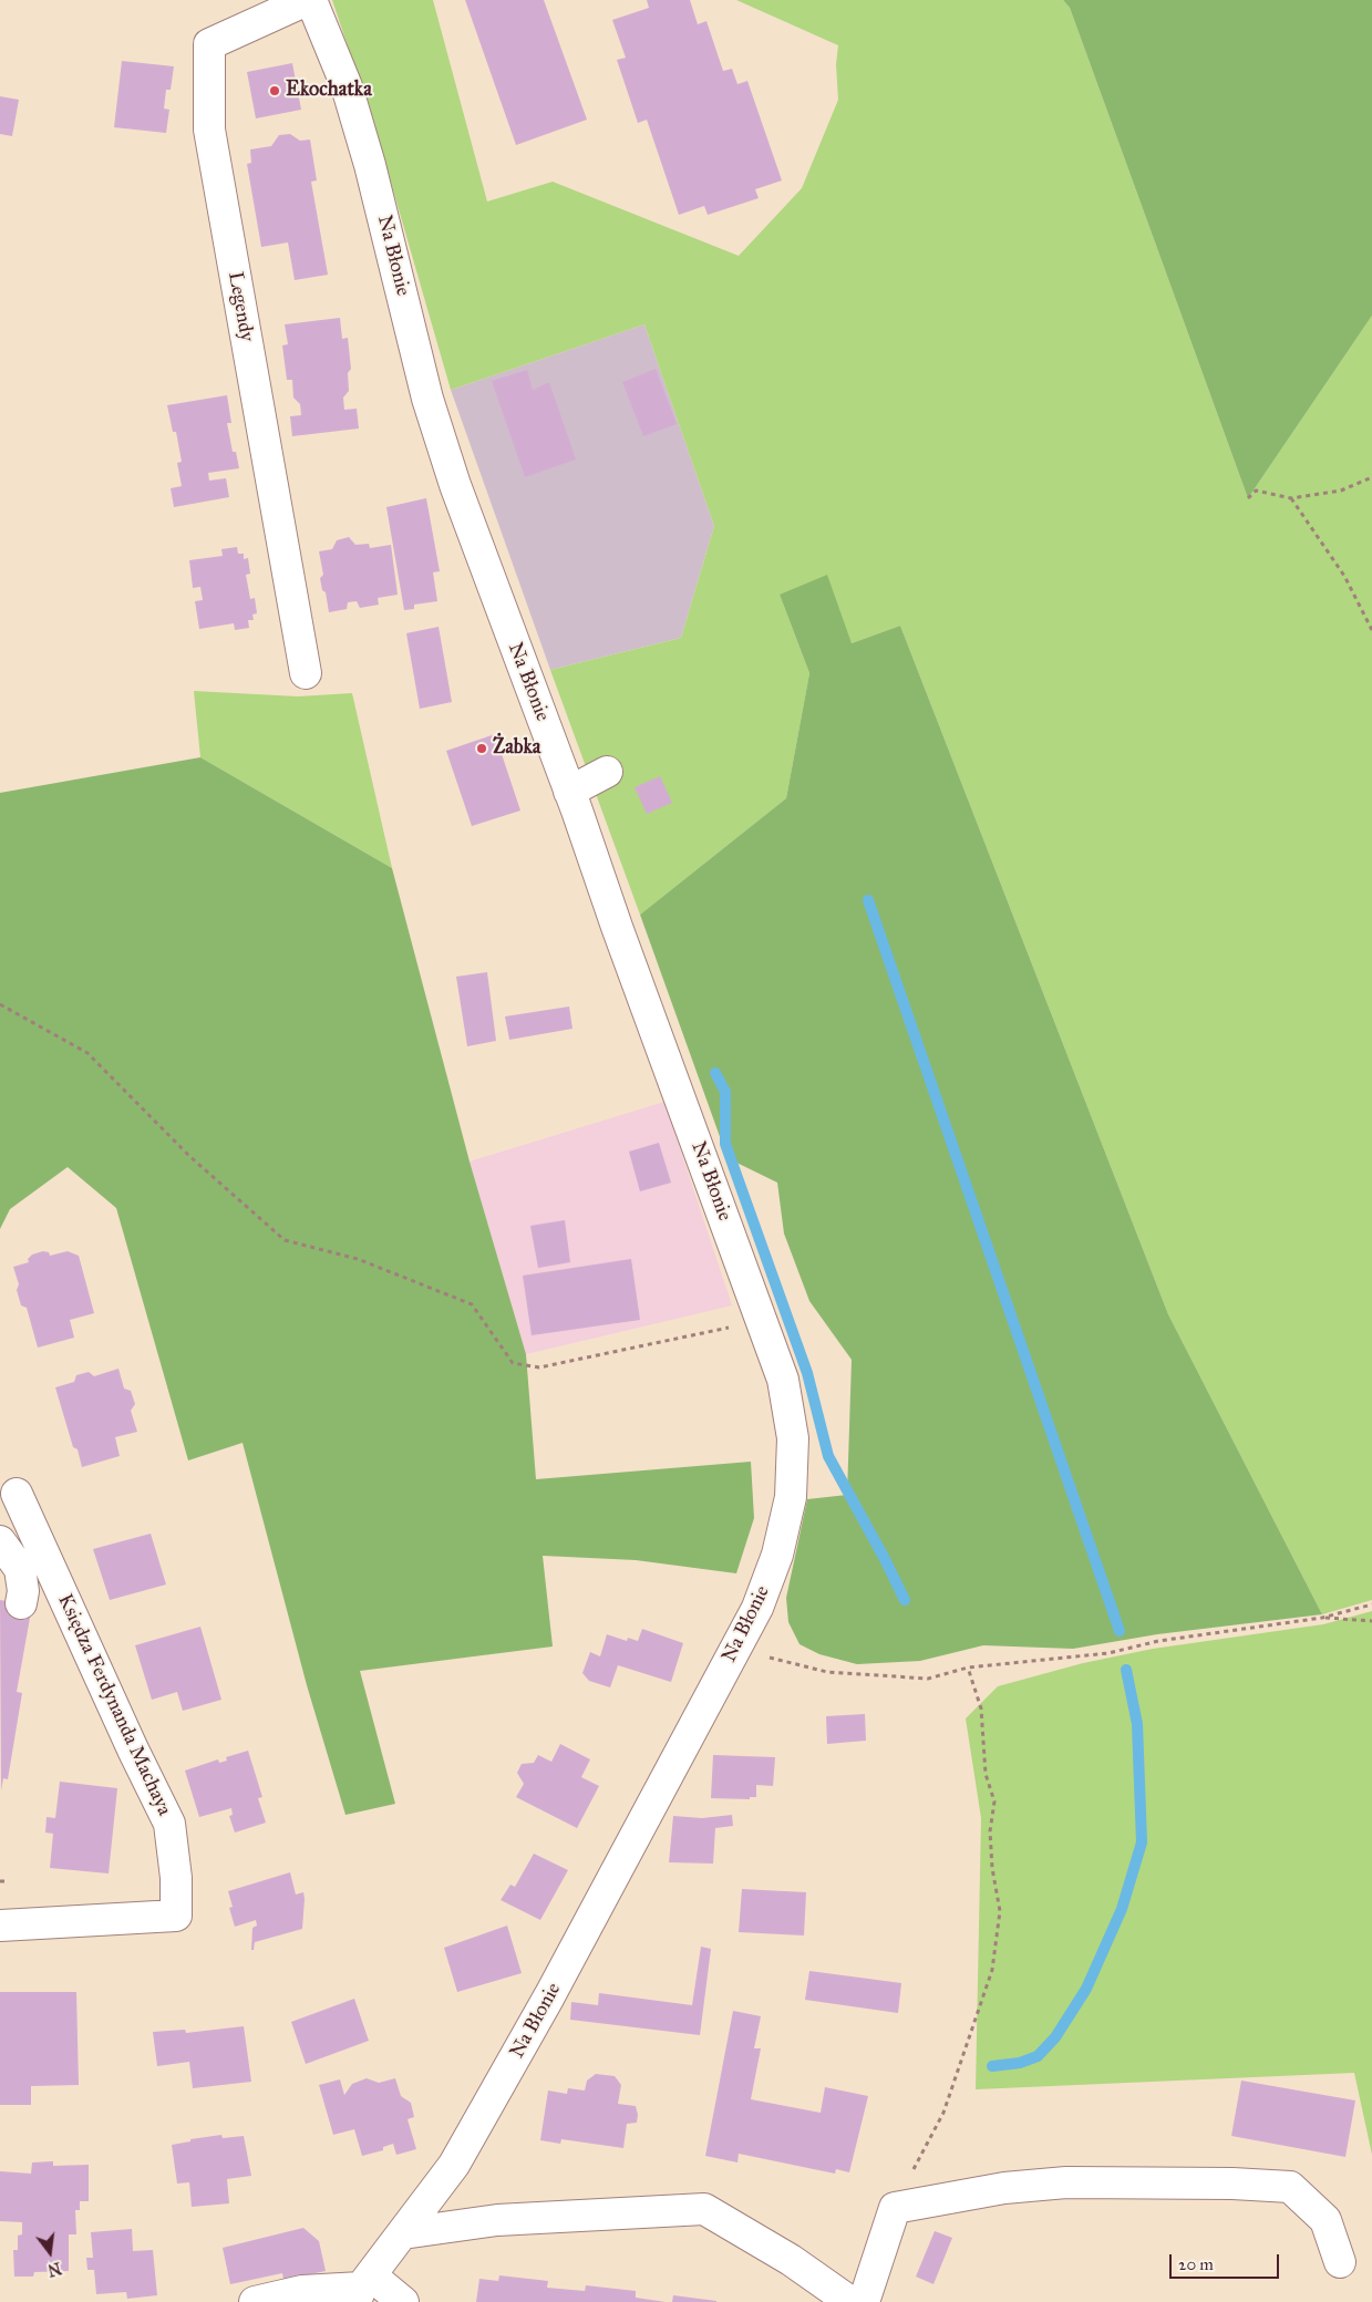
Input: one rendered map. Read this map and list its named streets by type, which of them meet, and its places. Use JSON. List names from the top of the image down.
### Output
{
  "streets": {
    "street": ["Na Błonie", "Legendy", "Księdza Ferdynanda Machaya"]
  },
  "crossings": [
    ["Na Błonie", "Legendy"]
  ],
  "places": ["Ekochatka", "Żabka"],
  "scale_bar": "20 m",
  "north": "bottom"
}
